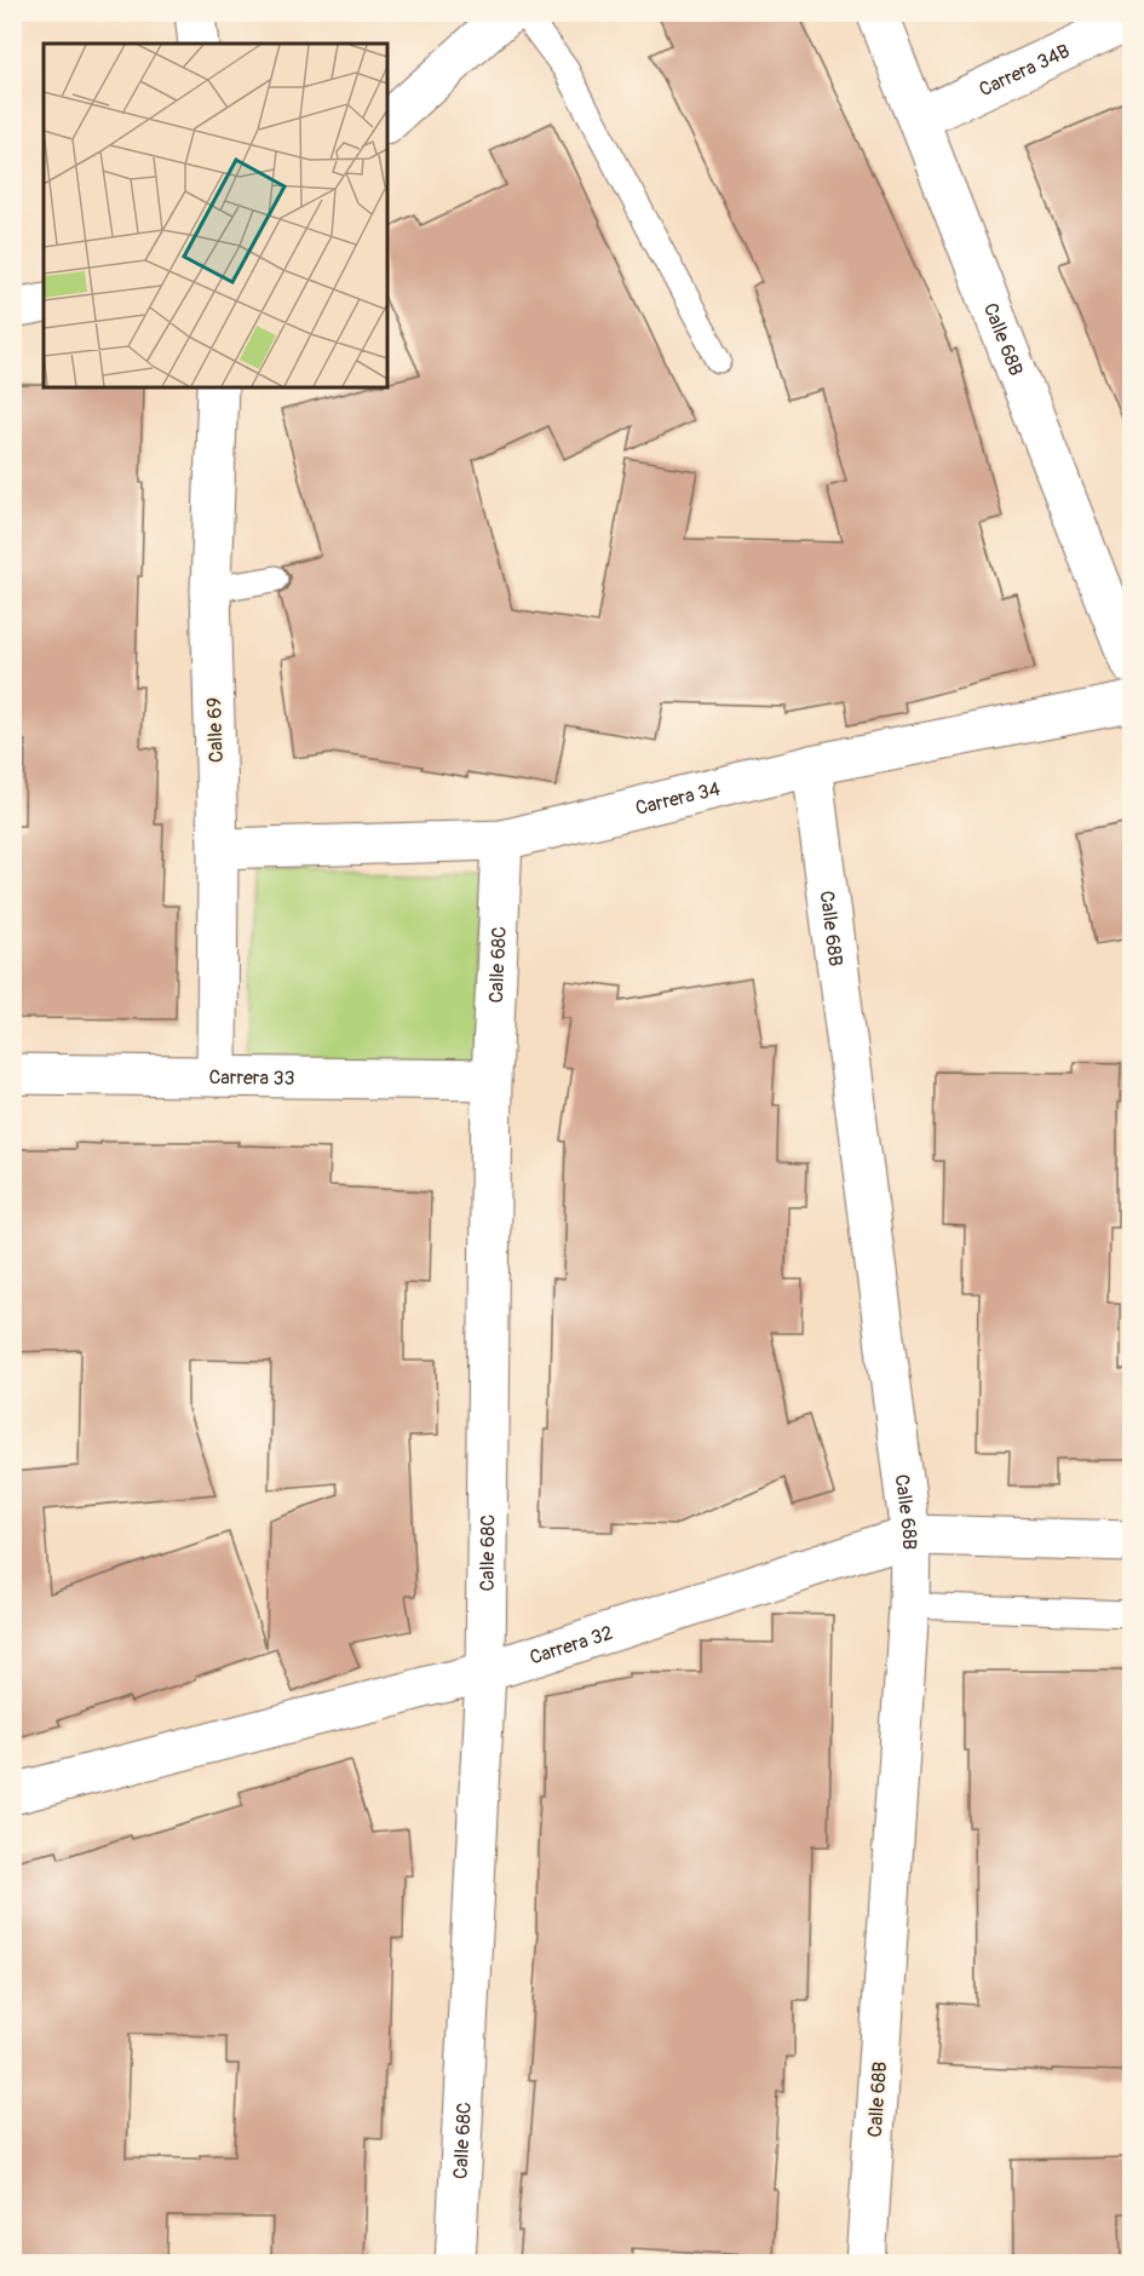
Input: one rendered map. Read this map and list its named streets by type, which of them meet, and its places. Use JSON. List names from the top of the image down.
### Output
{
  "streets": {
    "street": [
      "Carrera 34B",
      "Calle 68B",
      "Calle 69",
      "Carrera 34",
      "Calle 68C",
      "Carrera 33",
      "Carrera 32"
    ]
  },
  "crossings": [
    ["Carrera 34B", "Calle 68B"],
    ["Calle 68B", "Carrera 34"],
    ["Calle 68B", "Carrera 32"],
    ["Calle 69", "Carrera 34"],
    ["Calle 69", "Carrera 33"],
    ["Carrera 34", "Calle 68C"],
    ["Calle 68C", "Carrera 33"],
    ["Calle 68C", "Carrera 32"]
  ]
}
